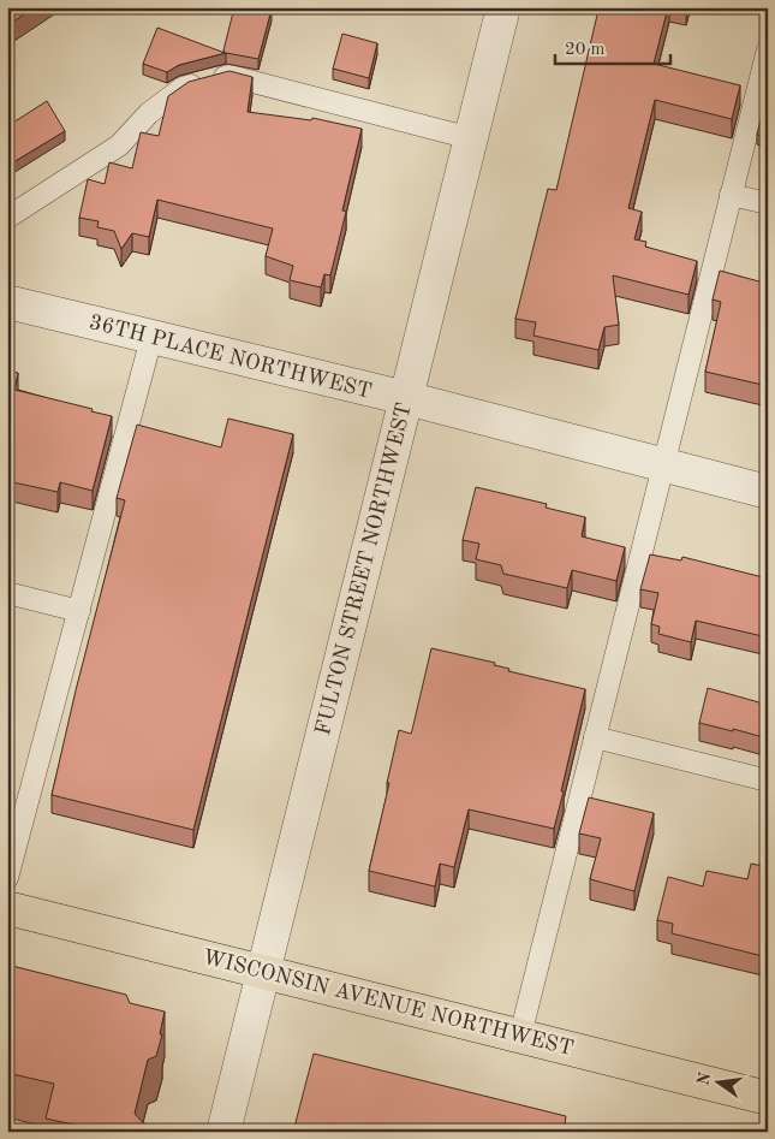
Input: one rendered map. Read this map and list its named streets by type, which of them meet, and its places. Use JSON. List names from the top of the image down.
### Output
{
  "streets": {
    "main road": ["WISCONSIN AVENUE NORTHWEST"],
    "street": ["36TH PLACE NORTHWEST", "FULTON STREET NORTHWEST"]
  },
  "crossings": [
    ["36TH PLACE NORTHWEST", "FULTON STREET NORTHWEST"],
    ["FULTON STREET NORTHWEST", "WISCONSIN AVENUE NORTHWEST"]
  ],
  "scale_bar": "20 m",
  "north": "left"
}
